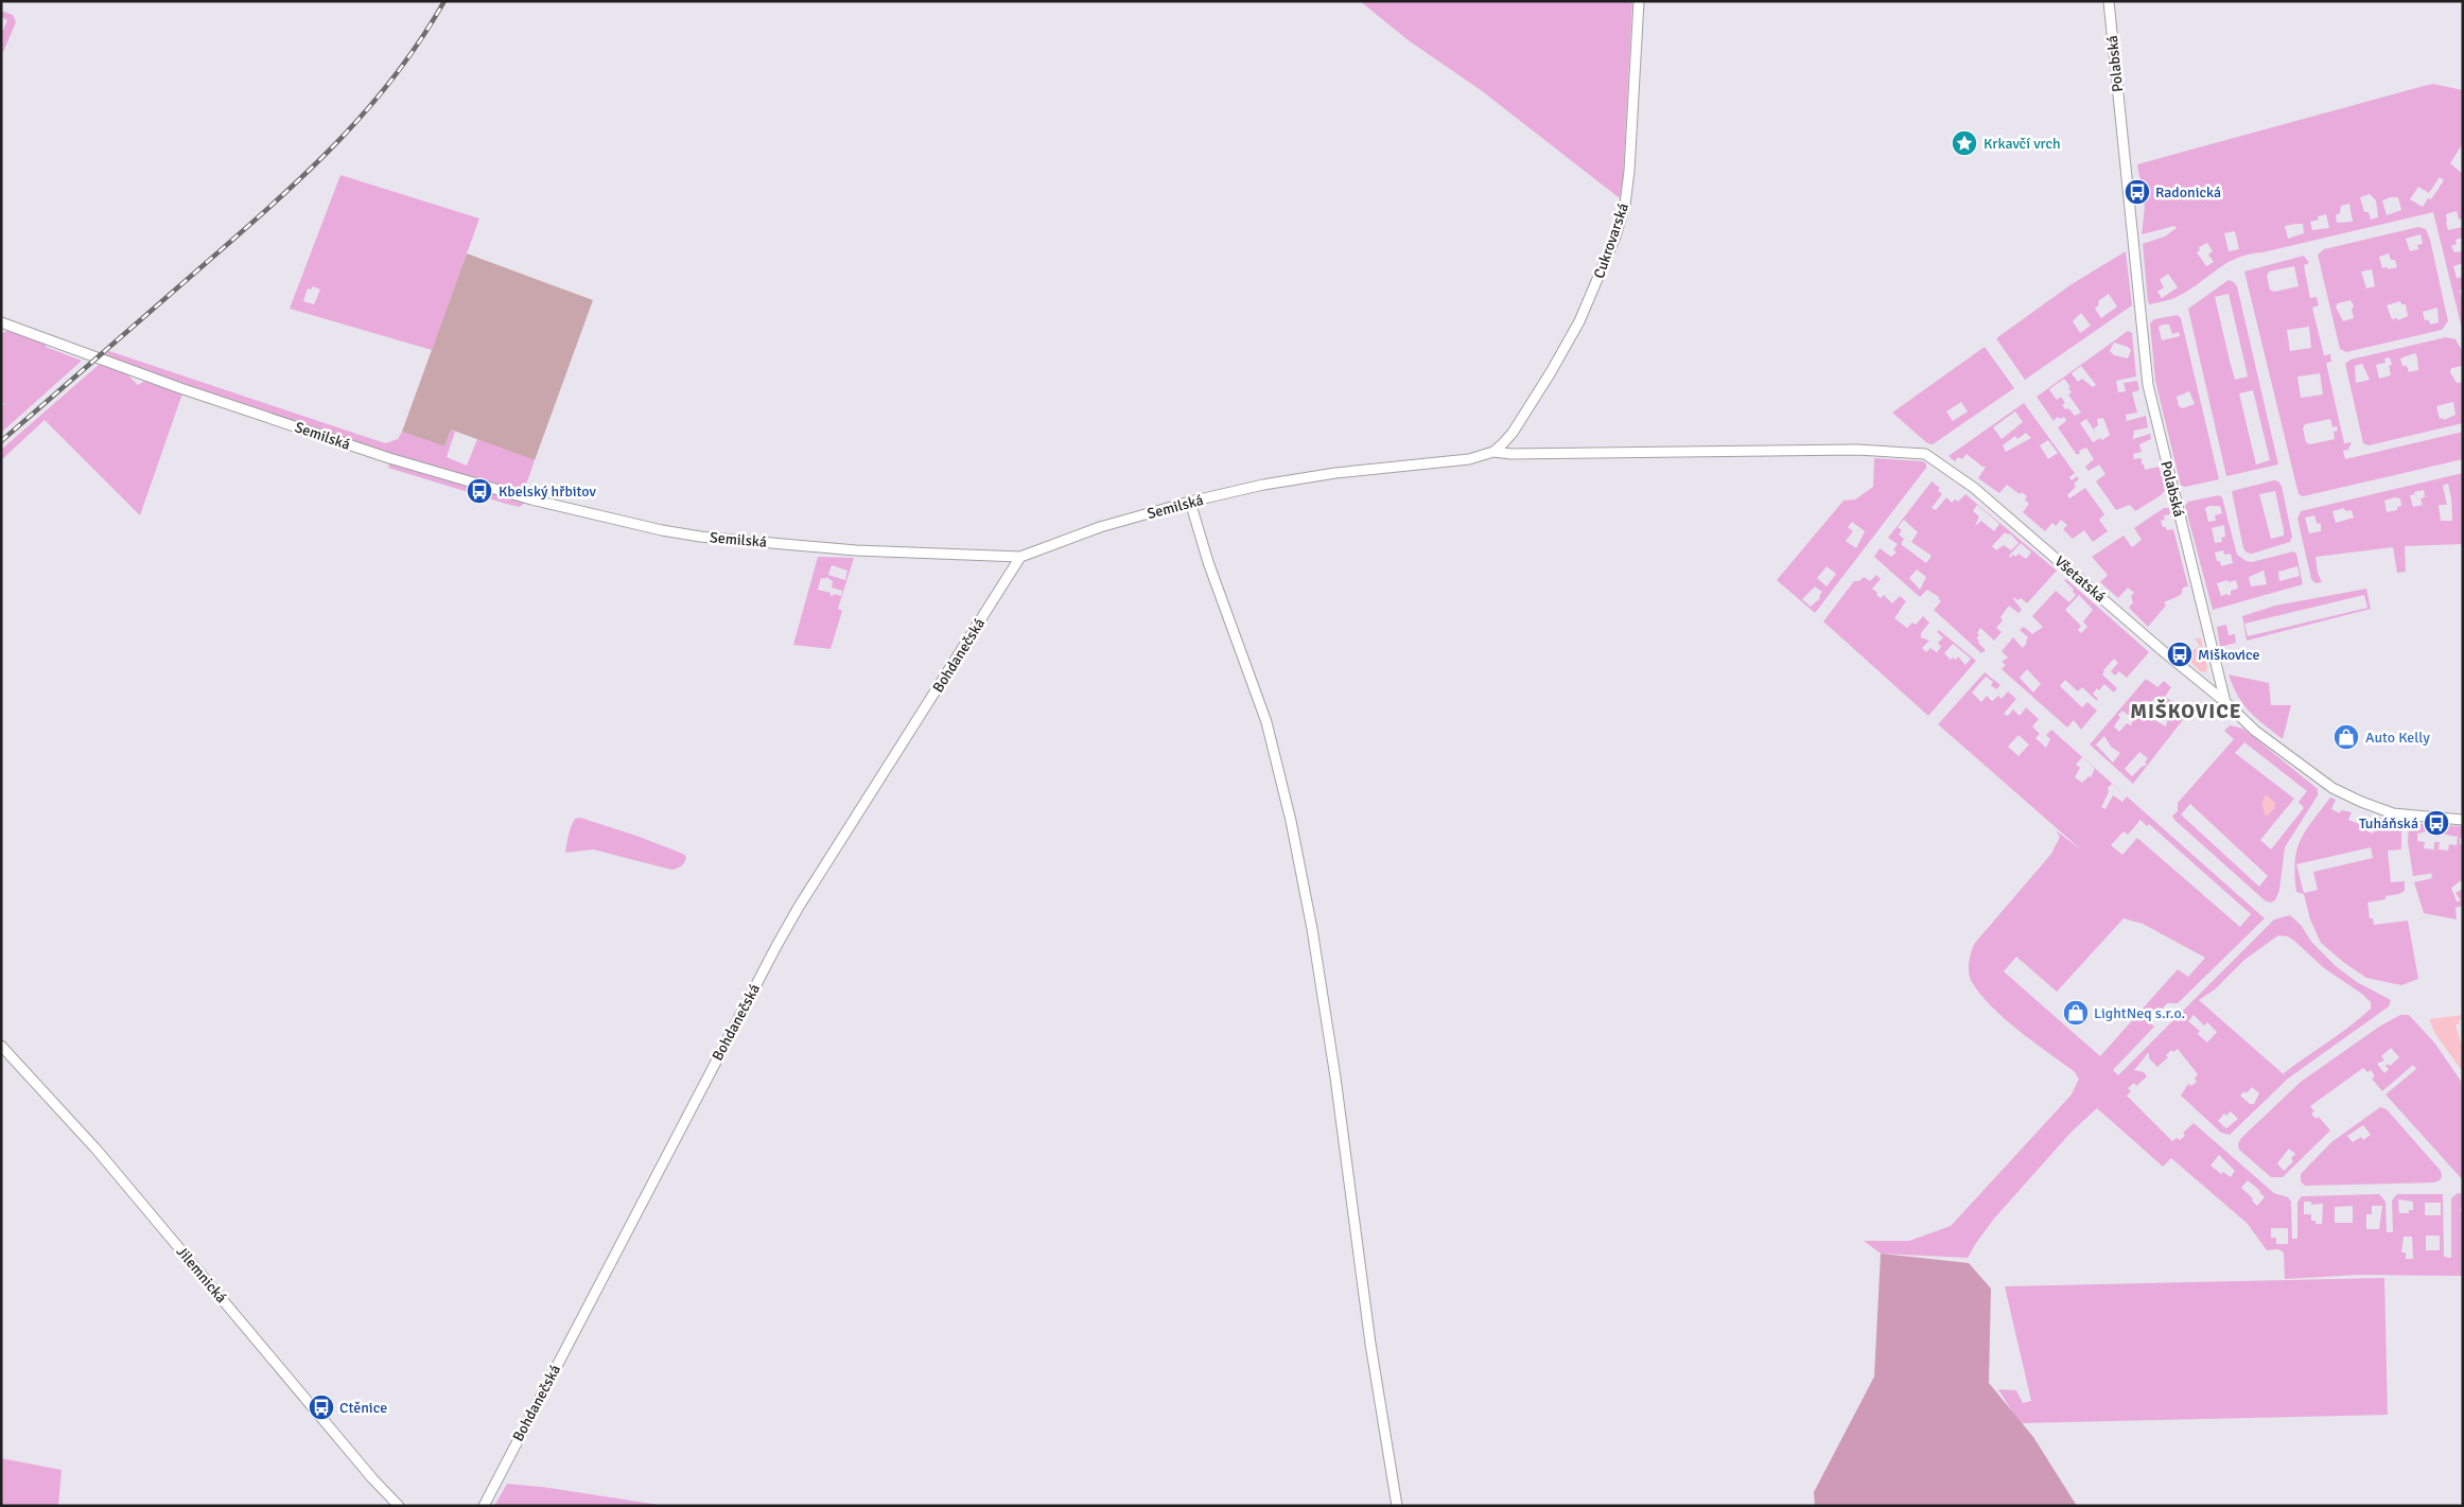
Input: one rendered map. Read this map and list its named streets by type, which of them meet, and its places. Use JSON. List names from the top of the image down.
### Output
{
  "streets": {
    "street": [
      "Polabská",
      "Cukrovarská",
      "Semilská",
      "Všetatská",
      "Bohdanečská",
      "Jilemnická"
    ]
  },
  "crossings": [
    ["Polabská", "Všetatská"],
    ["Cukrovarská", "Semilská"],
    ["Cukrovarská", "Všetatská"],
    ["Semilská", "Všetatská"],
    ["Semilská", "Bohdanečská"]
  ],
  "districts": ["MIŠKOVICE"],
  "places": {
    "place": ["Krkavčí vrch"],
    "bus stop": [
      "Radonická",
      "Kbelský hřbitov",
      "Miškovice",
      "Tuháňská",
      "Ctěnice"
    ],
    "shop": ["Auto Kelly", "LightNeq s.r.o."]
  }
}
